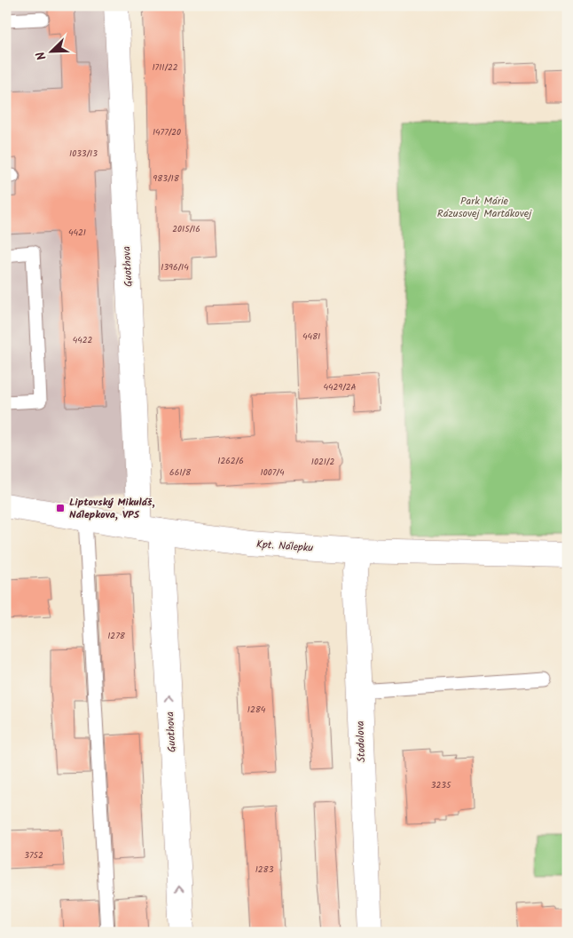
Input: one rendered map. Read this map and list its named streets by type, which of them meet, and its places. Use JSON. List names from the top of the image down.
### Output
{
  "streets": {
    "street": ["Guothova", "Kpt. Nálepku", "Stodolova"]
  },
  "crossings": [
    ["Guothova", "Kpt. Nálepku"],
    ["Kpt. Nálepku", "Stodolova"]
  ],
  "one_way": ["Guothova"],
  "parks": ["Park Márie Rázusovej Martákovej"],
  "places": {
    "transit": ["Liptovský Mikuláš, Nálepkova, VPS"]
  },
  "house_numbers": [
    "1711/22",
    "1477/20",
    "1033/13",
    "983/18",
    "2015/16",
    "4421",
    "1396/14",
    "4481",
    "4422",
    "4429/2A",
    "1262/6",
    "1021/2",
    "661/8",
    "1007/4",
    "1278",
    "1284",
    "3235",
    "3752",
    "1283"
  ],
  "north": "bottom left"
}
